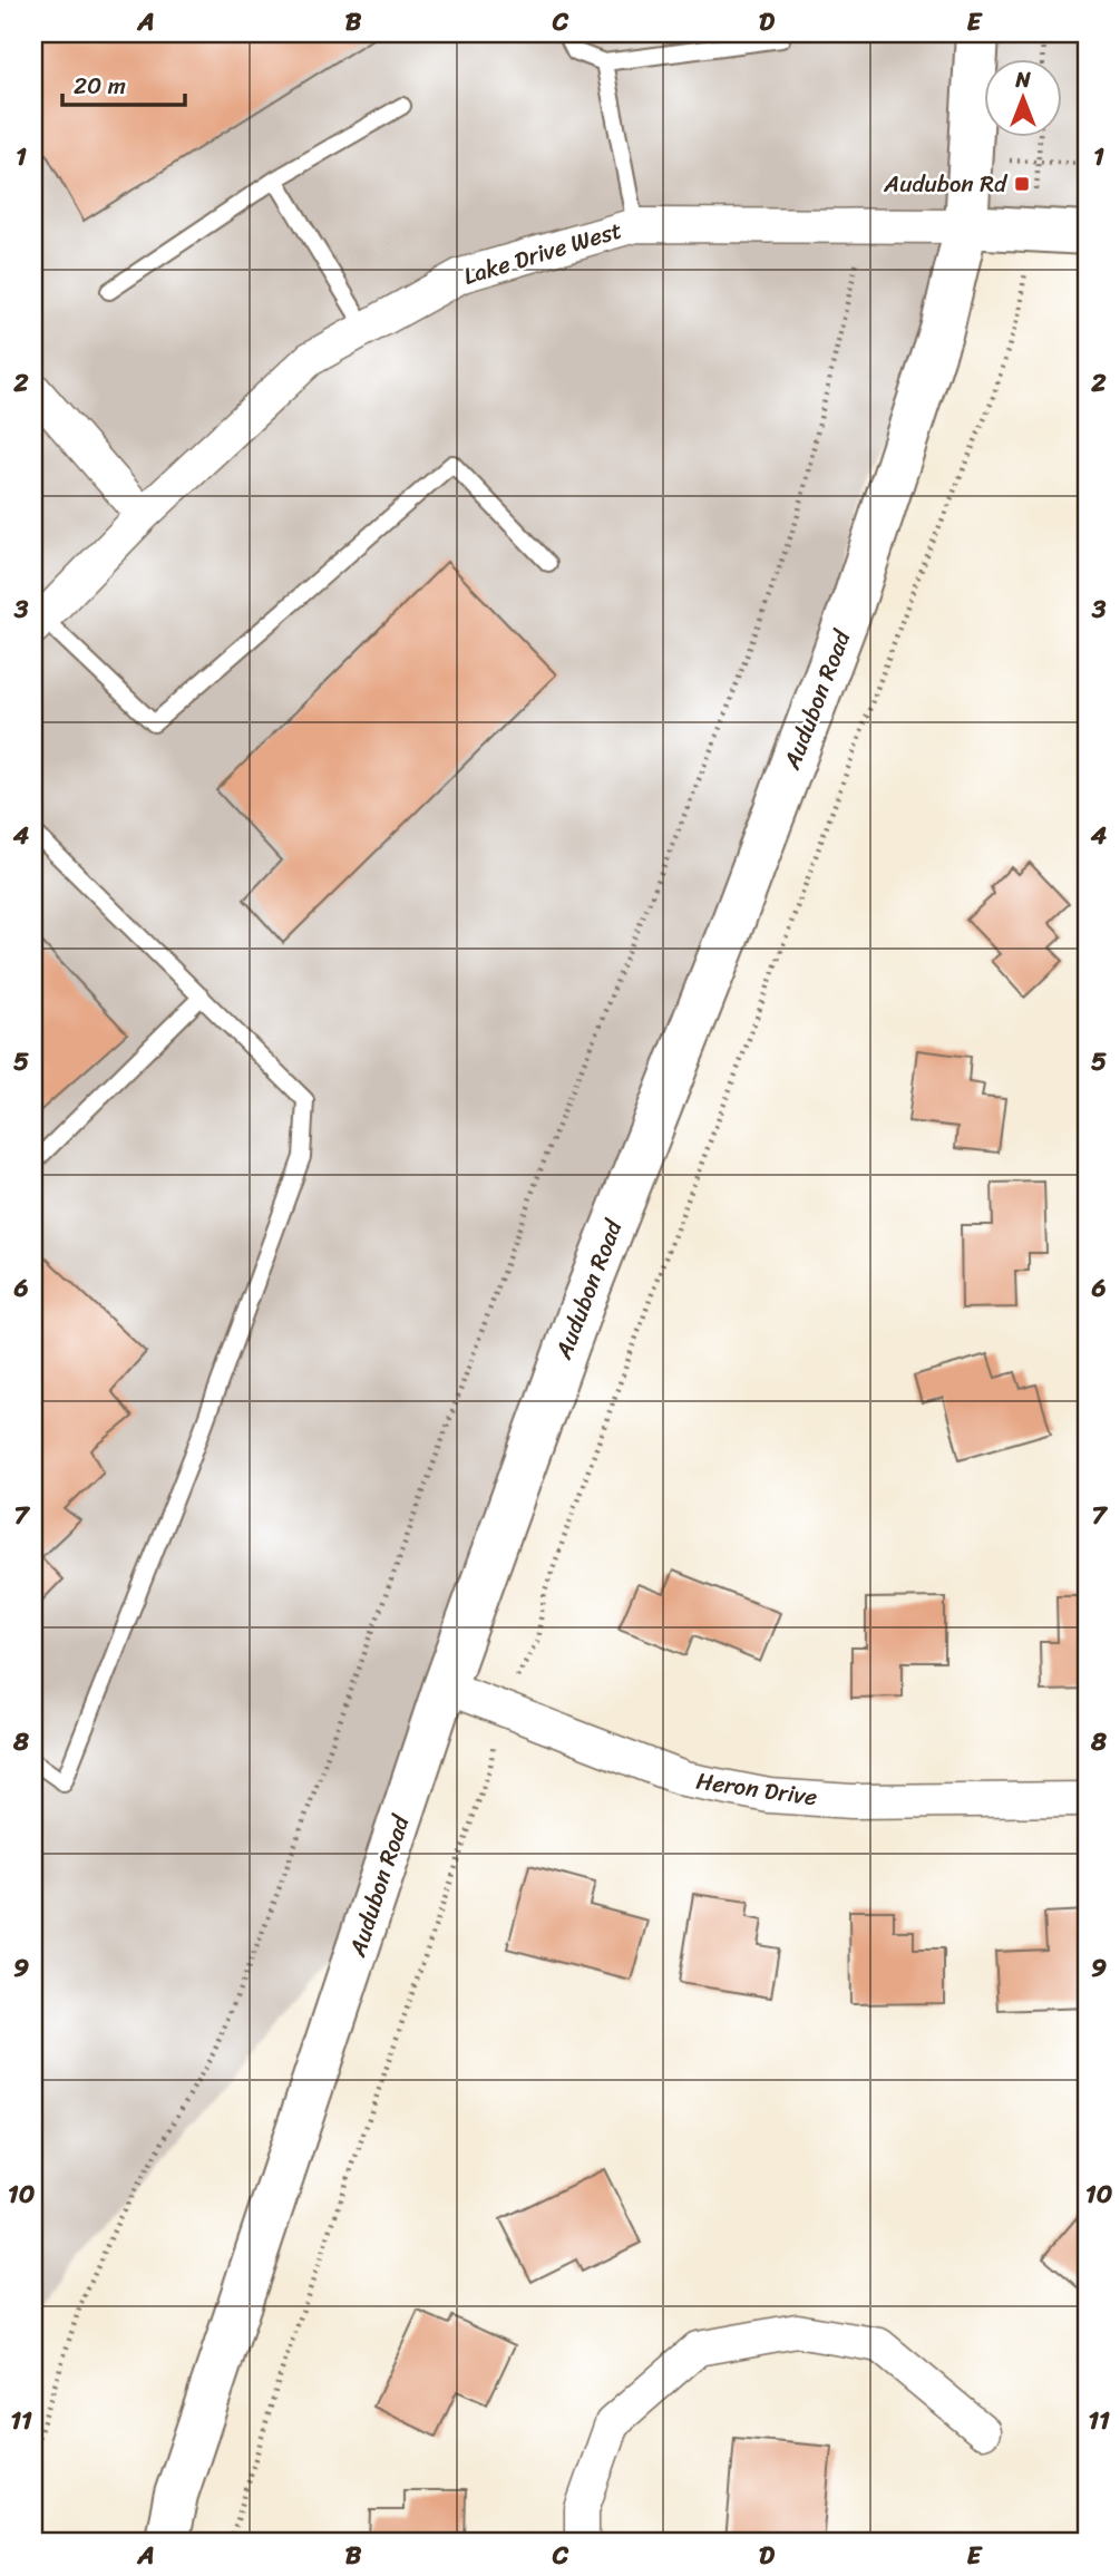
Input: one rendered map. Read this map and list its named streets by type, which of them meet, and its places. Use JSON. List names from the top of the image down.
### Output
{
  "streets": {
    "street": ["Lake Drive West", "Audubon Road", "Heron Drive"]
  },
  "crossings": [
    ["Lake Drive West", "Audubon Road"],
    ["Audubon Road", "Heron Drive"]
  ],
  "places": {
    "transit": ["Audubon Rd"]
  },
  "scale_bar": "20 m",
  "north": "top",
  "grid": {
    "columns": [
      "A",
      "B",
      "C",
      "D",
      "E"
    ],
    "rows": [
      "1",
      "2",
      "3",
      "4",
      "5",
      "6",
      "7",
      "8",
      "9",
      "10",
      "11"
    ]
  }
}
